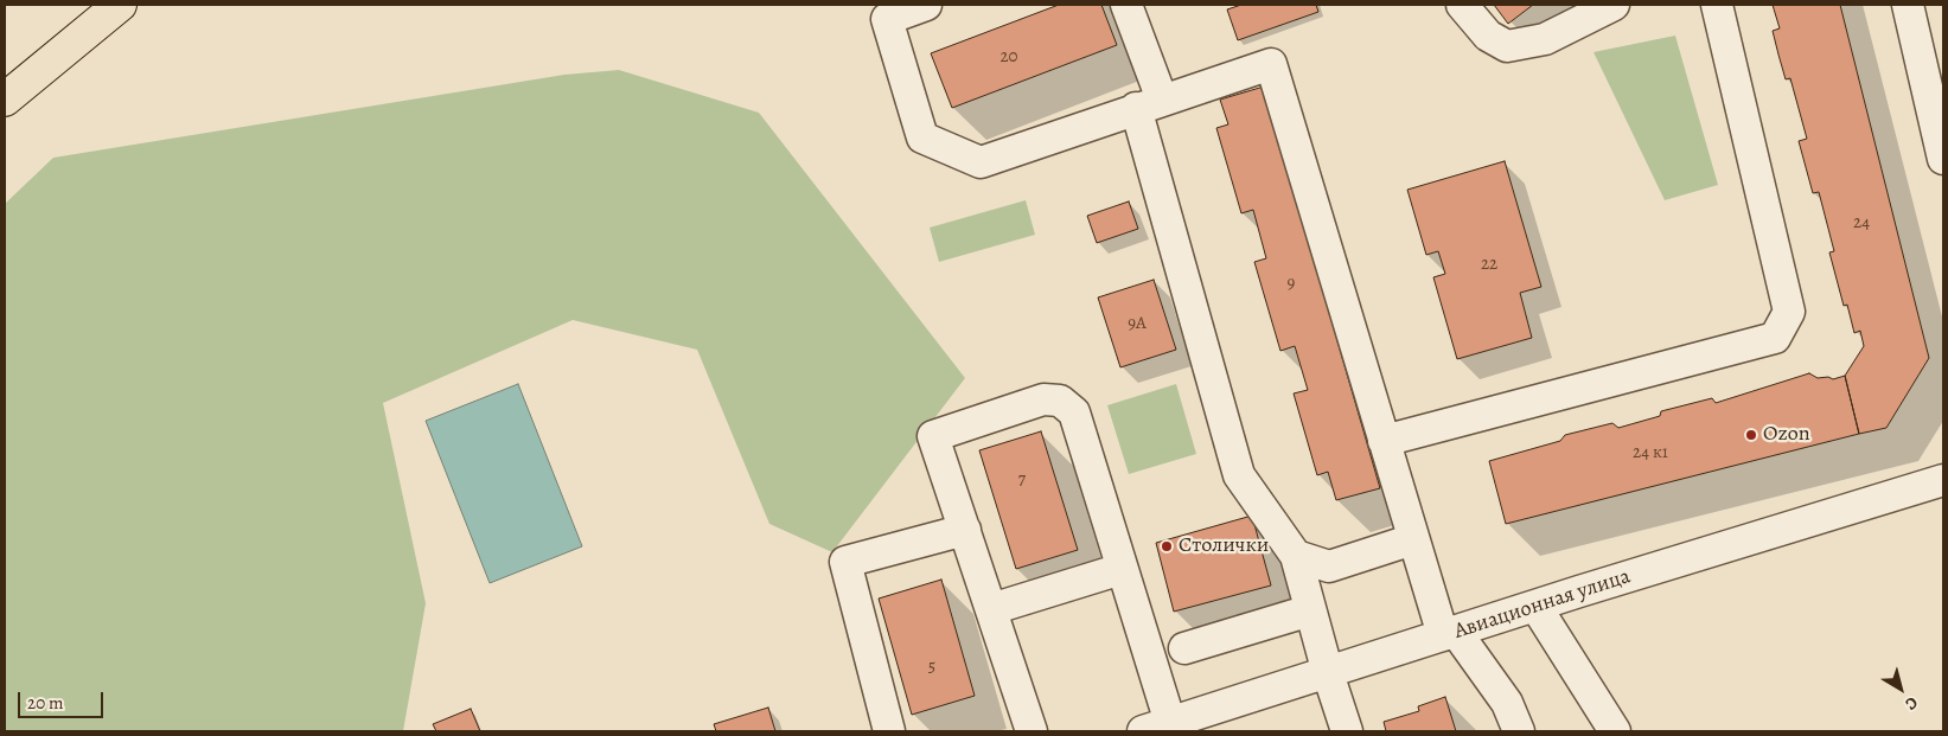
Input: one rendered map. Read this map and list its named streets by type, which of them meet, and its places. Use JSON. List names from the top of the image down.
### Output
{
  "streets": {
    "street": ["Авиационная улица"]
  },
  "places": ["Ozon", "Столички"],
  "house_numbers": [
    "20",
    "24",
    "22",
    "9",
    "9А",
    "24 к1",
    "7",
    "5"
  ],
  "scale_bar": "20 m",
  "north": "bottom right"
}
